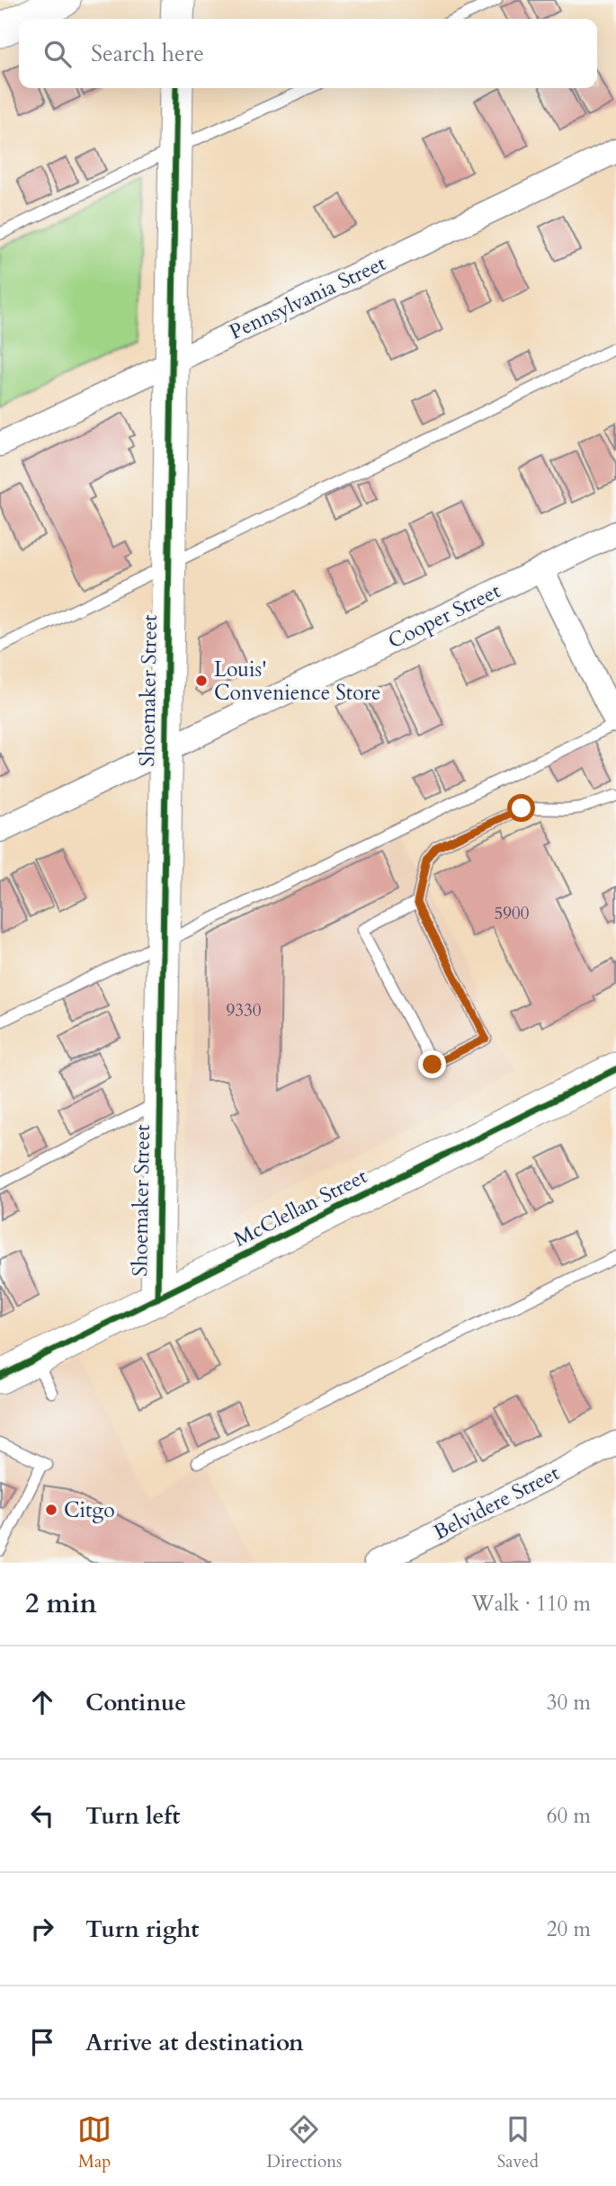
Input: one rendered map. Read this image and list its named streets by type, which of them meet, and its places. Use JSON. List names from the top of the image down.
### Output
{
  "streets": {
    "street": [
      "Pennsylvania Street",
      "Cooper Street",
      "Shoemaker Street",
      "McClellan Street",
      "Belvidere Street"
    ]
  },
  "crossings": [
    ["Pennsylvania Street", "Shoemaker Street"],
    ["Cooper Street", "Shoemaker Street"],
    ["Shoemaker Street", "McClellan Street"]
  ],
  "places": ["Louis' Convenience Store", "Citgo"],
  "house_numbers": ["5900", "9330"],
  "page": {
    "search": "Search here",
    "heading": ["2 min", "Walk · 110 m"],
    "list": [
      ["Continue", "30 m"],
      ["Turn left", "60 m"],
      ["Turn right", "20 m"],
      "Arrive at destination"
    ],
    "nav": ["Map", "Directions", "Saved"]
  }
}
